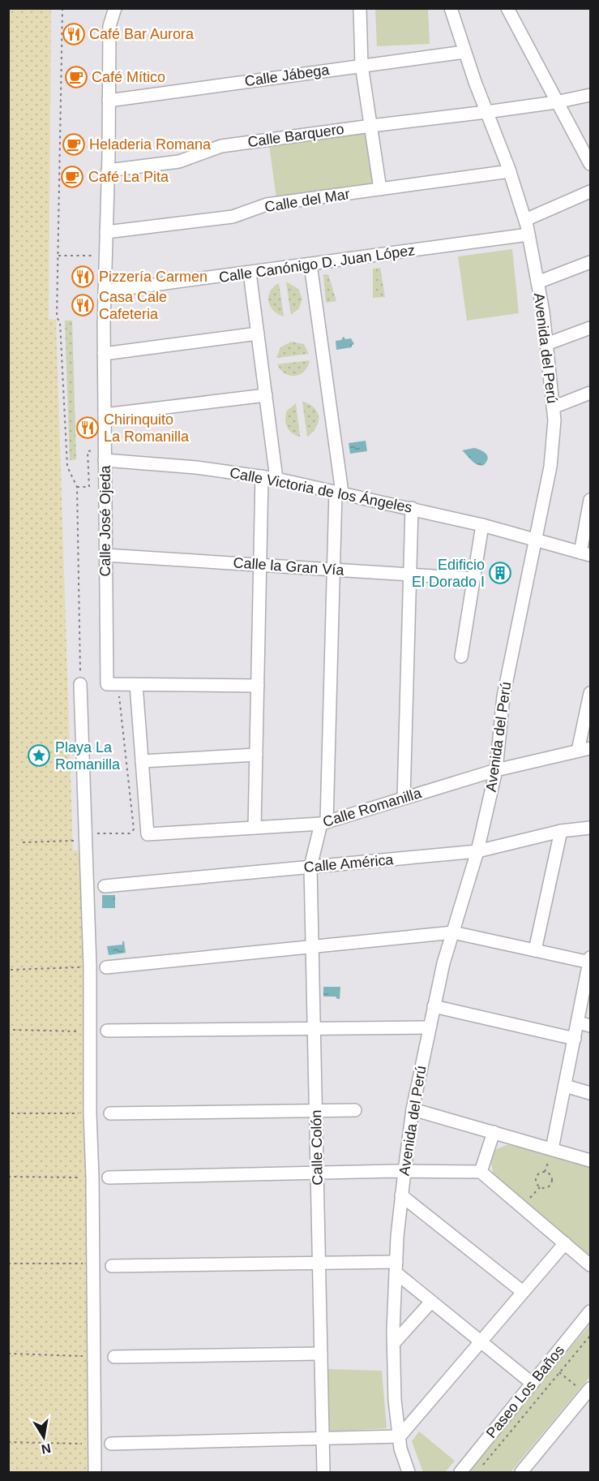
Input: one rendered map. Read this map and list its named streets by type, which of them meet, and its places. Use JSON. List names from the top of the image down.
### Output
{
  "streets": {
    "street": [
      "Calle Jábega",
      "Calle Barquero",
      "Calle del Mar",
      "Calle Canónigo D. Juan López",
      "Avenida del Perú",
      "Calle Victoria de los Ángeles",
      "Calle José Ojeda",
      "Calle la Gran Vía",
      "Calle Romanilla",
      "Calle América",
      "Calle Colón",
      "Paseo Los Baños"
    ]
  },
  "crossings": [
    ["Calle Jábega", "Avenida del Perú"],
    ["Calle Jábega", "Calle José Ojeda"],
    ["Calle Barquero", "Avenida del Perú"],
    ["Calle Barquero", "Calle José Ojeda"],
    ["Calle del Mar", "Avenida del Perú"],
    ["Calle del Mar", "Calle José Ojeda"],
    ["Calle Canónigo D. Juan López", "Avenida del Perú"],
    ["Calle Canónigo D. Juan López", "Calle José Ojeda"],
    ["Calle Canónigo D. Juan López", "Calle Colón"],
    ["Avenida del Perú", "Calle Victoria de los Ángeles"],
    ["Avenida del Perú", "Calle Romanilla"],
    ["Avenida del Perú", "Calle América"],
    ["Calle Victoria de los Ángeles", "Calle José Ojeda"],
    ["Calle Victoria de los Ángeles", "Calle Colón"],
    ["Calle José Ojeda", "Calle la Gran Vía"],
    ["Calle la Gran Vía", "Calle Colón"],
    ["Calle Romanilla", "Calle Colón"],
    ["Calle América", "Calle Colón"]
  ],
  "places": {
    "restaurant": [
      "Café Bar Aurora",
      "Pizzería Carmen",
      "Casa Cale Cafeteria",
      "Chirinquito La Romanilla"
    ],
    "cafe": ["Café Mítico", "Heladeria Romana", "Café La Pita"],
    "building": ["Edificio El Dorado I"],
    "place": ["Playa La Romanilla"]
  },
  "north": "bottom"
}
